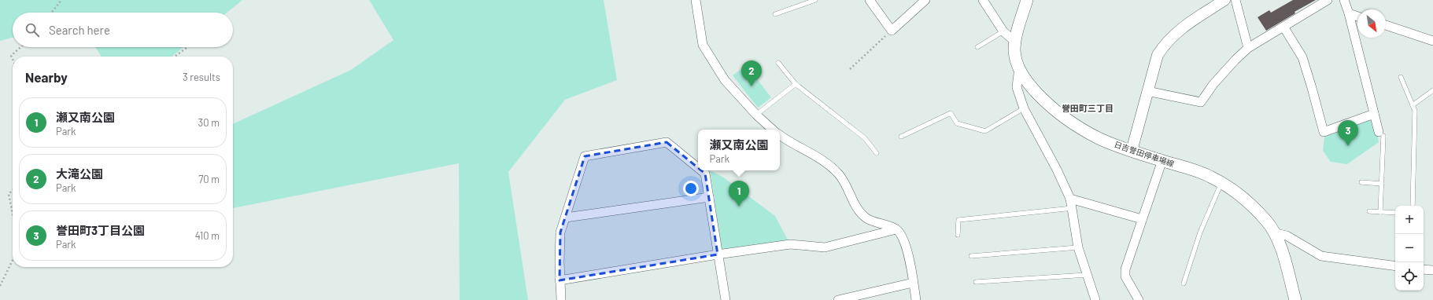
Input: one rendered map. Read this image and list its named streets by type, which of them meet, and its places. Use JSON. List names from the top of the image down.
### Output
{
  "streets": {
    "main road": ["日吉誉田停車場線"]
  },
  "districts": ["誉田町三丁目"],
  "north": "bottom right",
  "page": {
    "search": "Search here",
    "heading": ["Nearby", "3 results"],
    "pins": ["2", "3", "1"],
    "list": [
      {
        "mark": "1",
        "name": "瀬又南公園",
        "note": "Park",
        "value": "30 m"
      },
      {
        "mark": "2",
        "name": "大滝公園",
        "note": "Park",
        "value": "70 m"
      },
      {
        "mark": "3",
        "name": "誉田町3丁目公園",
        "note": "Park",
        "value": "410 m"
      }
    ],
    "popup": ["瀬又南公園", "Park"],
    "map_buttons": ["+", "−"]
  }
}
